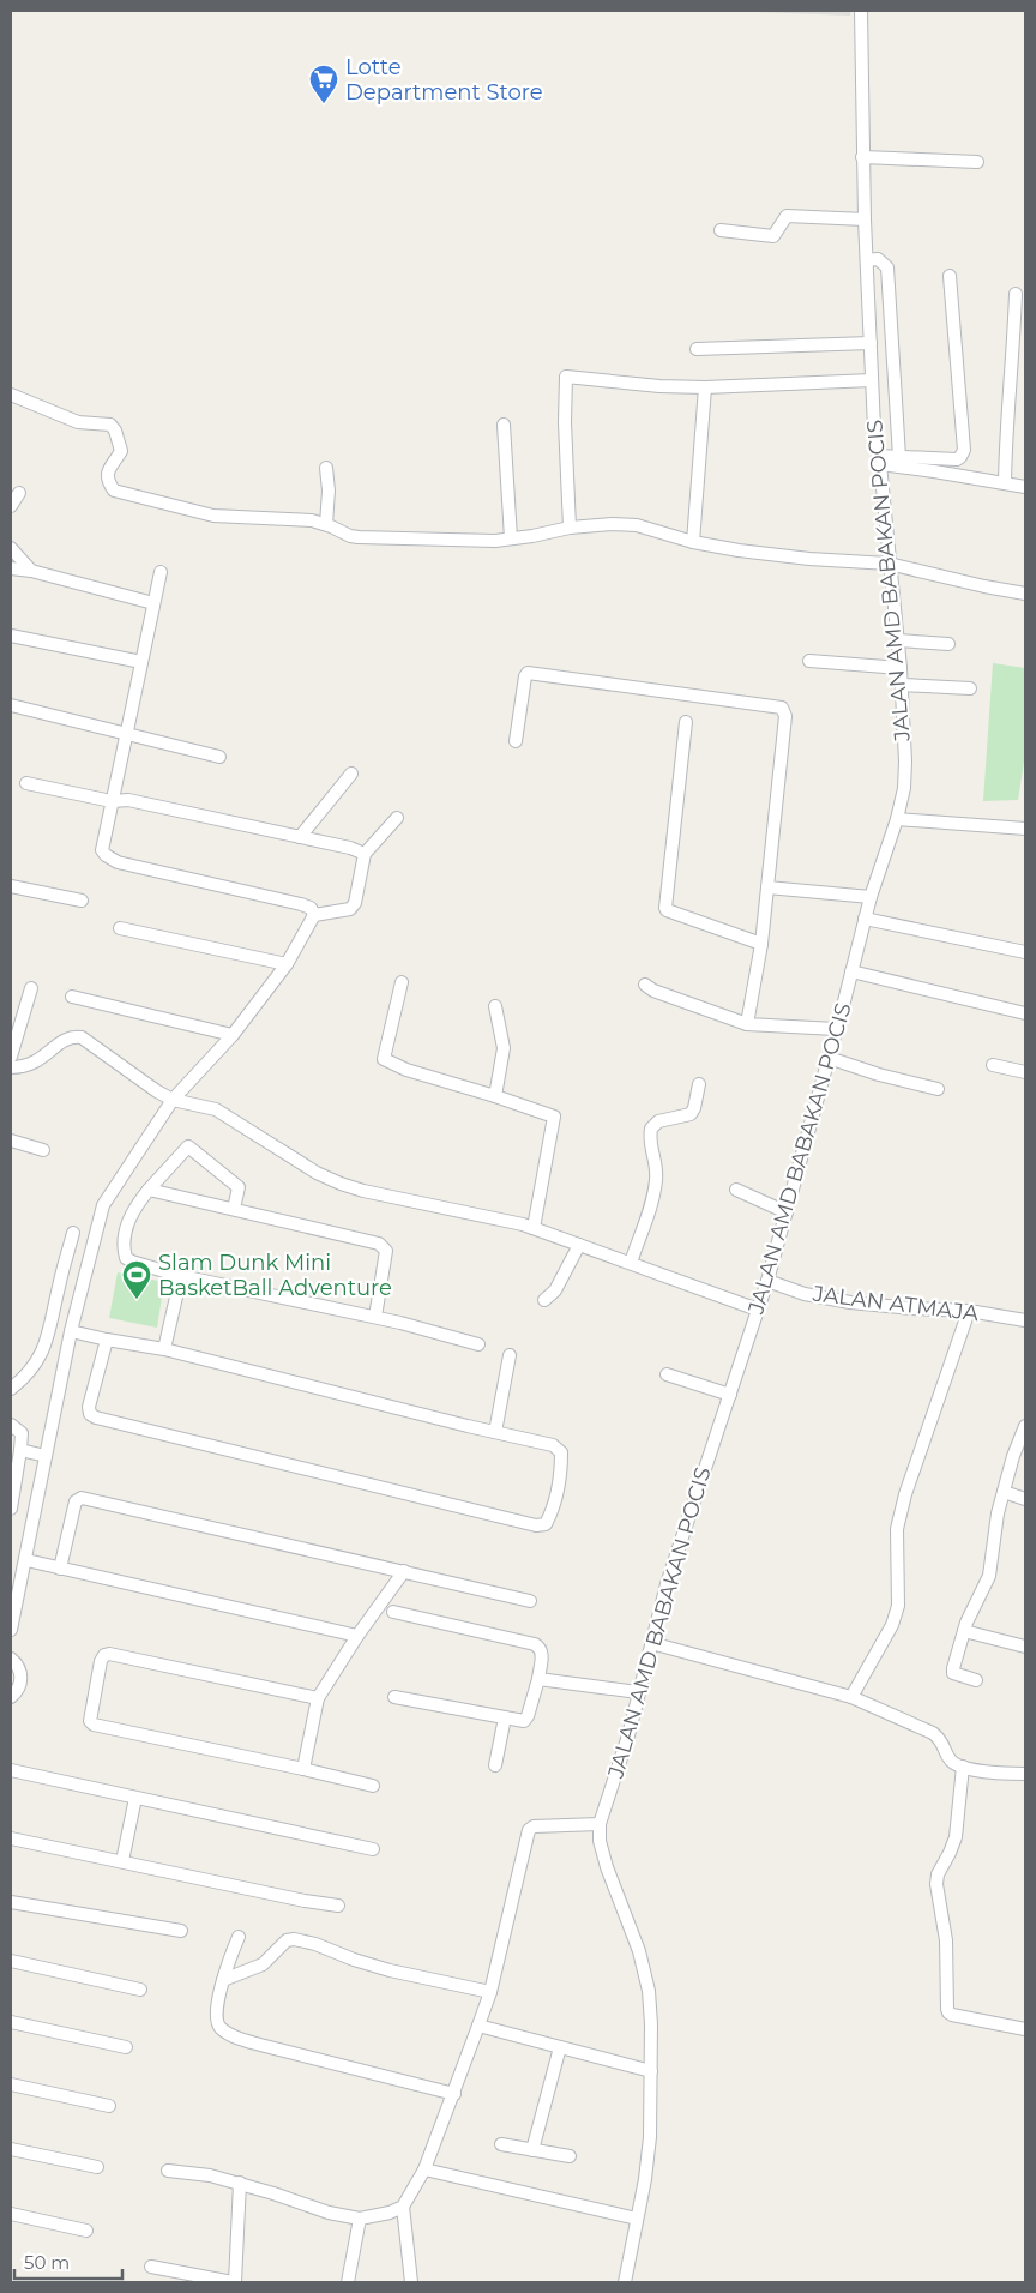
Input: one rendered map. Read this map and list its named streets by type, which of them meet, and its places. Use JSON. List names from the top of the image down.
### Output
{
  "streets": {
    "street": ["JALAN AMD BABAKAN POCIS", "JALAN ATMAJA"]
  },
  "crossings": [
    ["JALAN AMD BABAKAN POCIS", "JALAN ATMAJA"]
  ],
  "places": {
    "supermarket": ["Lotte Department Store"],
    "sports": ["Slam Dunk Mini BasketBall Adventure"]
  },
  "scale_bar": "50 m"
}
